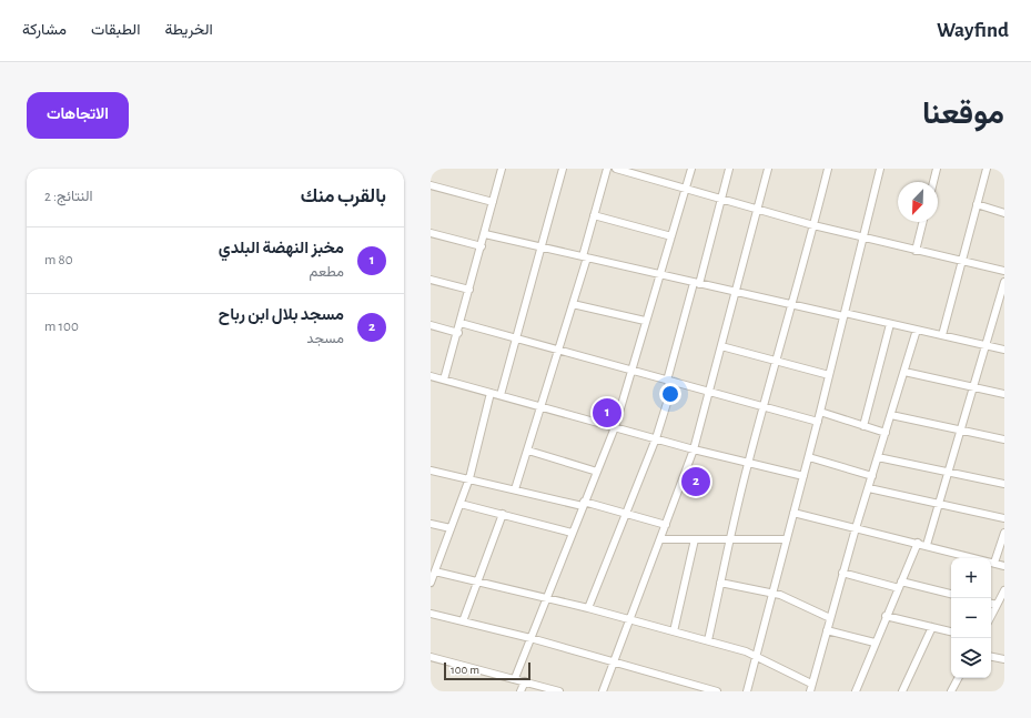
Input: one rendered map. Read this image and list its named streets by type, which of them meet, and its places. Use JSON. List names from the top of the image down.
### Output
{
  "scale_bar": "100 m",
  "north": "bottom left",
  "page": {
    "header": "Wayfind",
    "nav": ["الخريطة", "الطبقات", "مشاركة"],
    "title": "موقعنا",
    "buttons": "الاتجاهات",
    "heading": ["بالقرب منك", "النتائج: 2"],
    "list": [
      {
        "mark": "1",
        "name": "مخبز النهضة البلدي",
        "note": "مطعم",
        "value": "80 m"
      },
      {
        "mark": "2",
        "name": "مسجد بلال ابن رباح",
        "note": "مسجد",
        "value": "100 m"
      }
    ],
    "pins": ["1", "2"],
    "map_buttons": ["+", "−"],
    "scale": "100 m"
  }
}
